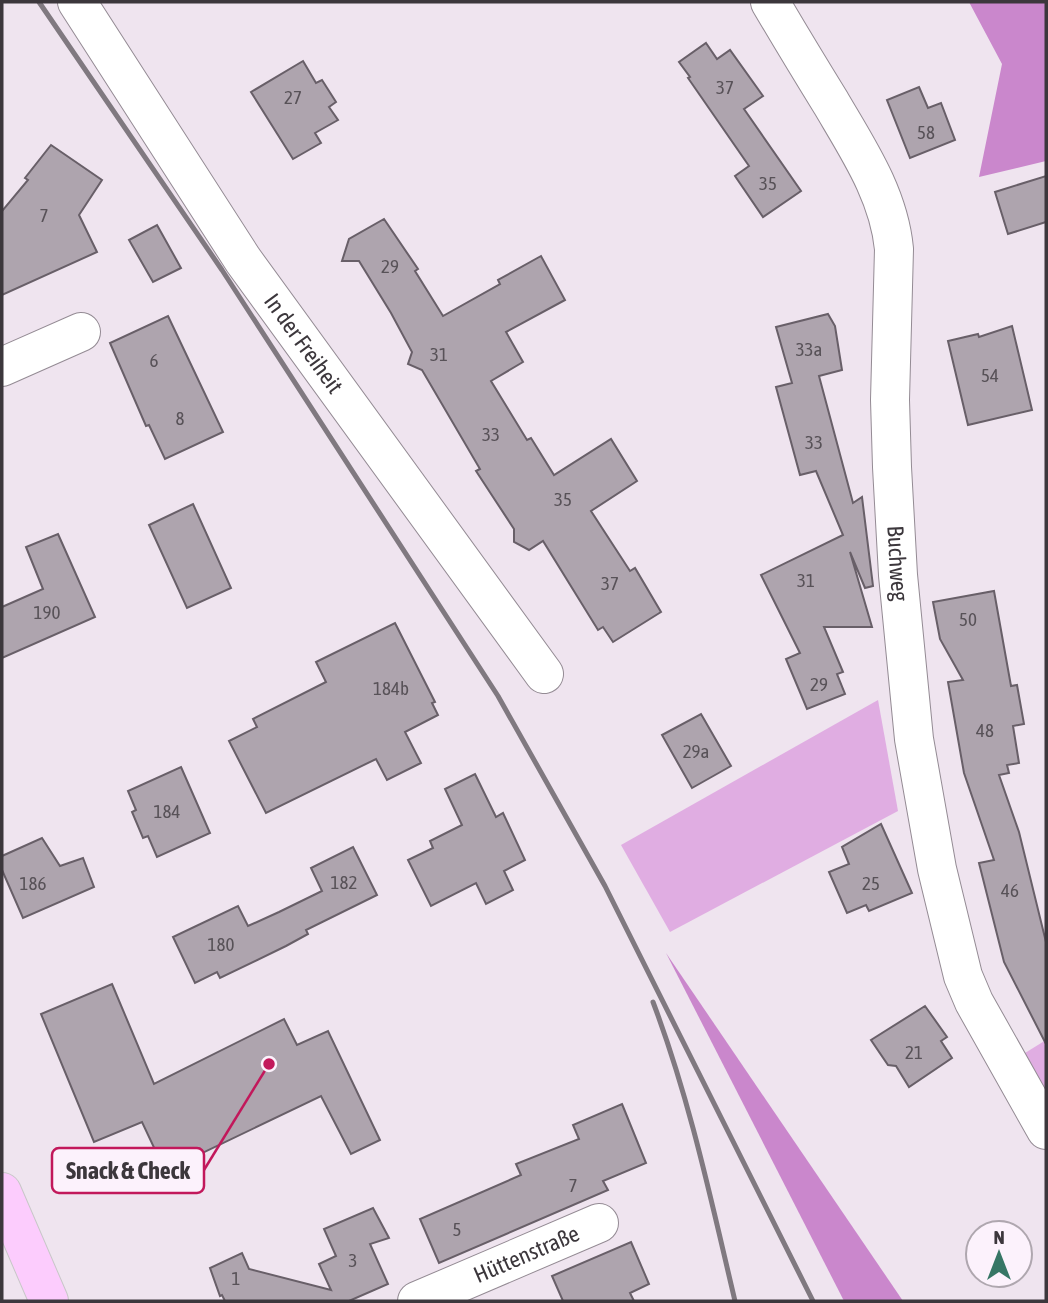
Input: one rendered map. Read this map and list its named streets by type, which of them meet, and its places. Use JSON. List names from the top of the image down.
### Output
{
  "streets": {
    "street": ["In der Freiheit", "Buchweg", "Hüttenstraße"]
  },
  "places": ["Snack & Check"],
  "house_numbers": [
    "37",
    "27",
    "58",
    "35",
    "7",
    "29",
    "33a",
    "31",
    "6",
    "54",
    "8",
    "33",
    "33",
    "35",
    "31",
    "37",
    "190",
    "50",
    "29",
    "184b",
    "48",
    "29a",
    "184",
    "182",
    "186",
    "25",
    "46",
    "180",
    "21",
    "7",
    "5",
    "3",
    "1"
  ],
  "north": "top"
}
